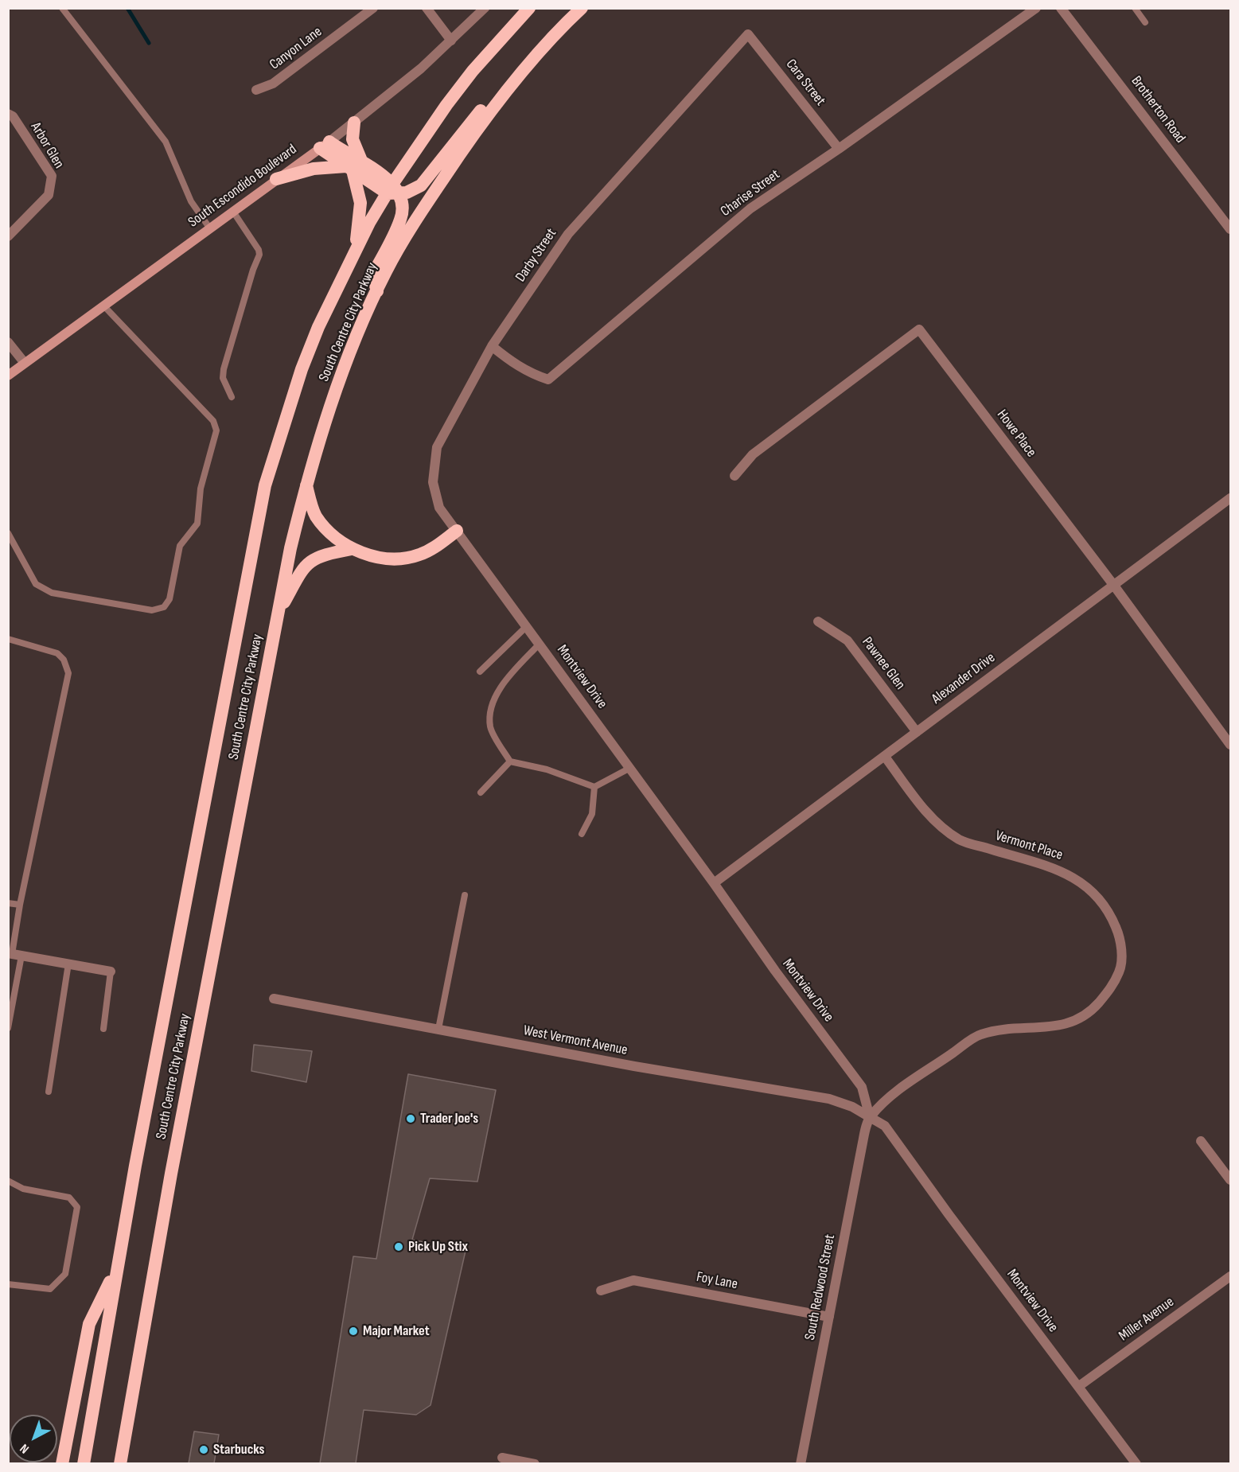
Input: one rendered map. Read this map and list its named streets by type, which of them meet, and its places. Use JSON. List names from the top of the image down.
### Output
{
  "streets": {
    "highway": ["South Centre City Parkway"],
    "main road": ["South Escondido Boulevard"],
    "street": [
      "Canyon Lane",
      "Cara Street",
      "Brotherton Road",
      "Arbor Glen",
      "Charise Street",
      "Darby Street",
      "Howe Place",
      "Pawnee Glen",
      "Montview Drive",
      "Alexander Drive",
      "Vermont Place",
      "West Vermont Avenue",
      "Foy Lane",
      "South Redwood Street",
      "Miller Avenue"
    ]
  },
  "crossings": [
    ["Cara Street", "Charise Street"],
    ["Cara Street", "Darby Street"],
    ["Charise Street", "Darby Street"],
    ["Darby Street", "Montview Drive"],
    ["Howe Place", "Alexander Drive"],
    ["Pawnee Glen", "Alexander Drive"],
    ["Montview Drive", "Alexander Drive"],
    ["Montview Drive", "Vermont Place"],
    ["Montview Drive", "West Vermont Avenue"],
    ["Montview Drive", "South Redwood Street"],
    ["Montview Drive", "Miller Avenue"],
    ["Alexander Drive", "Vermont Place"],
    ["Vermont Place", "West Vermont Avenue"],
    ["Vermont Place", "South Redwood Street"],
    ["West Vermont Avenue", "South Redwood Street"],
    ["Foy Lane", "South Redwood Street"]
  ],
  "places": [
    "Trader Joe's",
    "Pick Up Stix",
    "Major Market",
    "Starbucks"
  ],
  "north": "bottom left"
}
